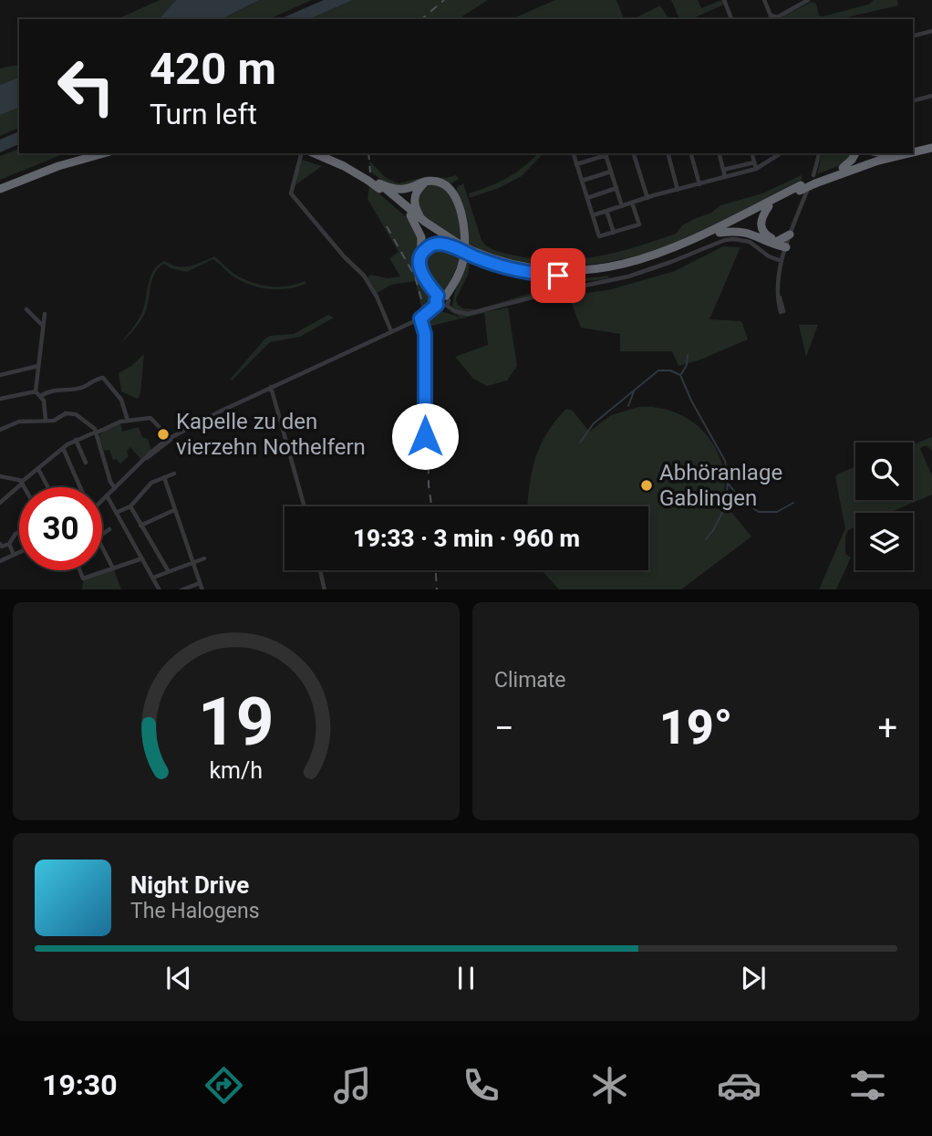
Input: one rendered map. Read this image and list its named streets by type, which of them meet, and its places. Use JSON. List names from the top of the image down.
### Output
{
  "places": ["Kapelle zu den vierzehn Nothelfern", "Abhöranlage Gablingen"],
  "page": {
    "turn": ["420 m", "Turn left"],
    "limit": "30",
    "trip": "19:33 · 3 min · 960 m",
    "tile": "Climate",
    "heat": ["−", "19°", "+"],
    "song": ["Night Drive", "The Halogens"],
    "tabs": "19:30",
    "gauge": ["19", "km/h"]
  }
}
